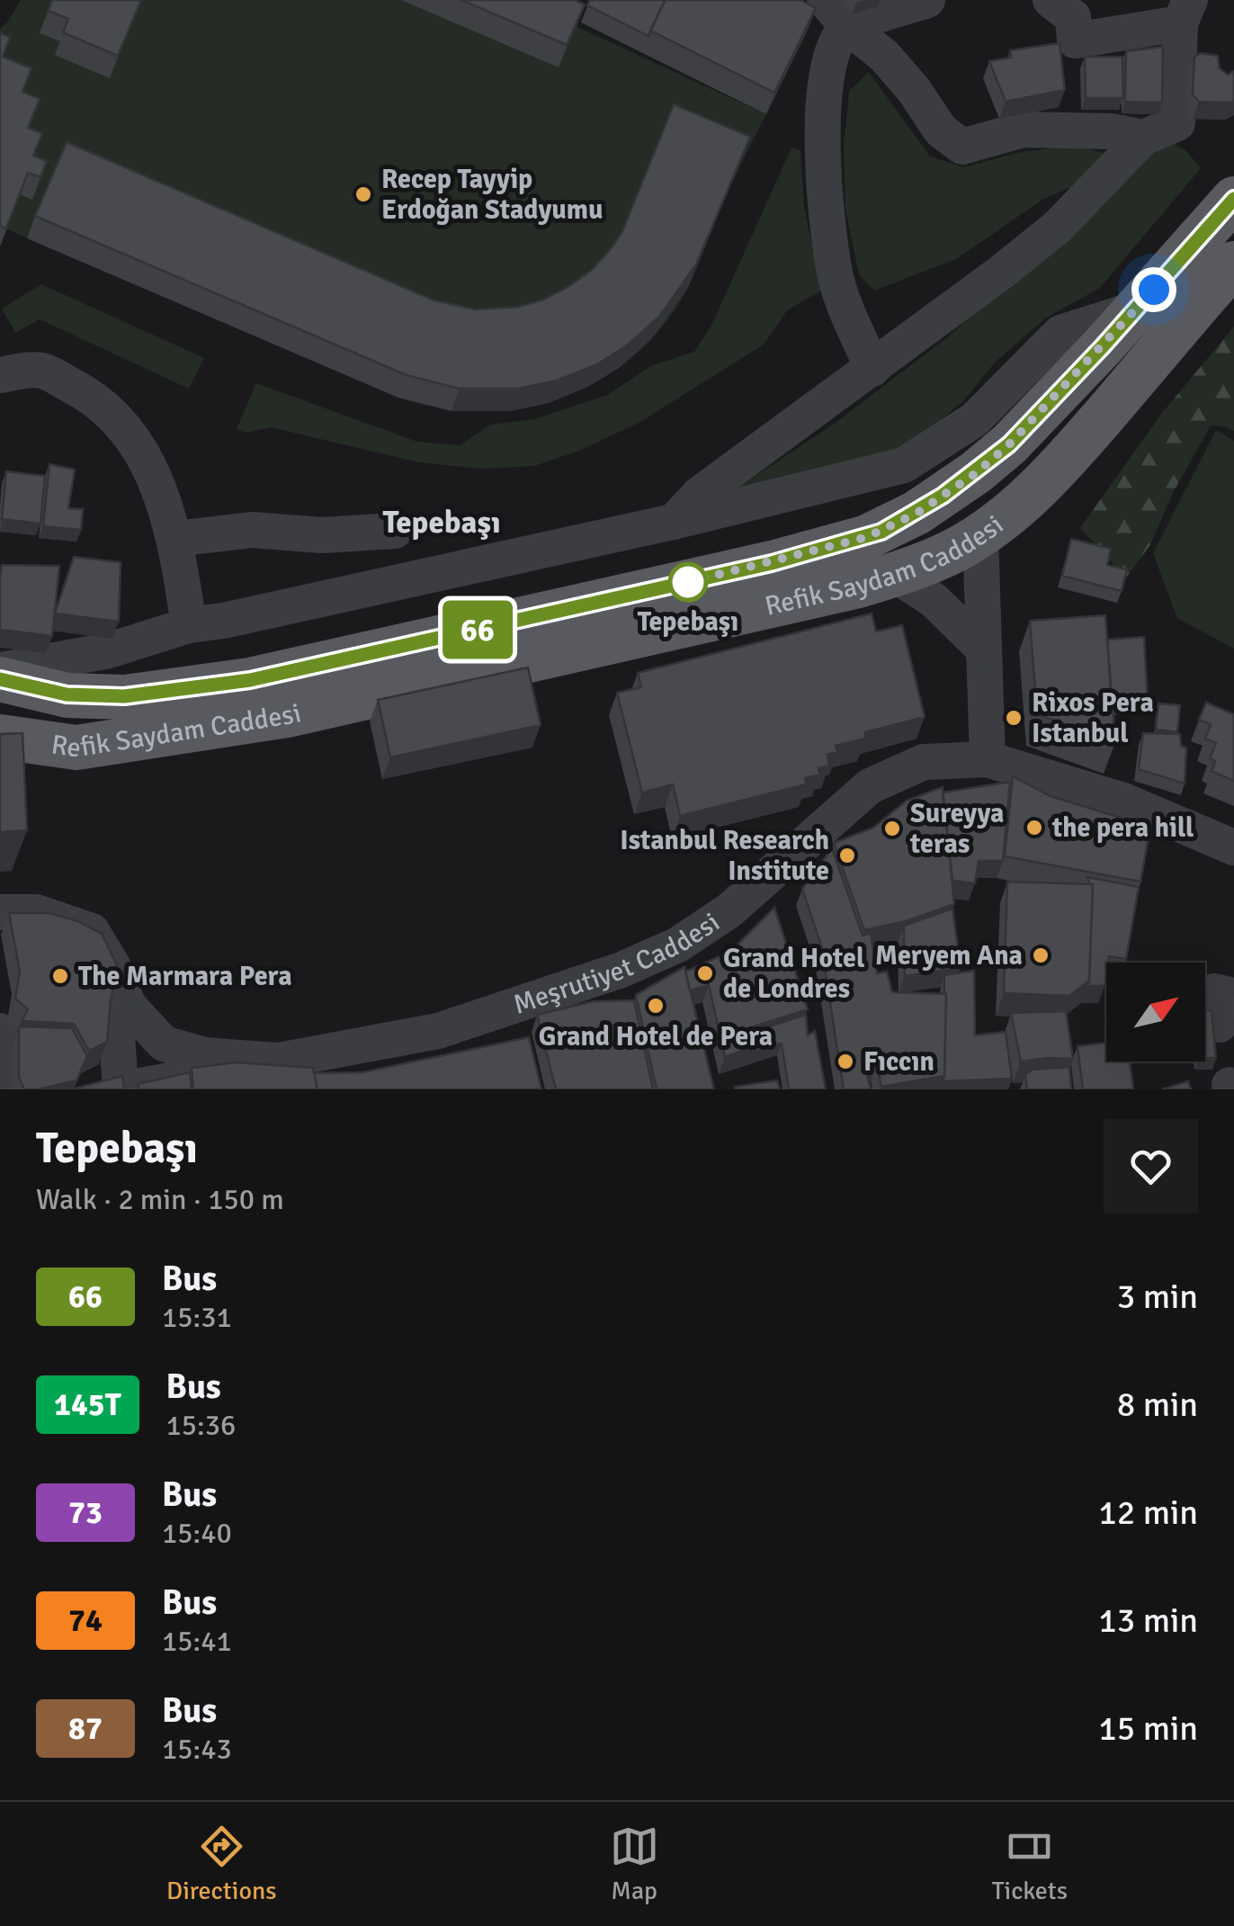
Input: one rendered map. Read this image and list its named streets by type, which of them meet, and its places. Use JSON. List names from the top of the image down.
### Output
{
  "streets": {
    "main road": ["Refik Saydam Caddesi"],
    "street": ["Meşrutiyet Caddesi"]
  },
  "districts": ["Tepebaşı"],
  "places": [
    "Recep Tayyip Erdoğan Stadyumu",
    "Tepebaşı",
    "Rixos Pera Istanbul",
    "the pera hill",
    "Sureyya teras",
    "Istanbul Research Institute",
    "Meryem Ana",
    "Grand Hotel de Londres",
    "The Marmara Pera",
    "Grand Hotel de Pera",
    "Fıccın"
  ],
  "lines": ["bus line 66"],
  "north": "top right",
  "page": {
    "on_map": "66",
    "heading": ["Tepebaşı", "Walk · 2 min · 150 m"],
    "list": [
      {
        "mark": "66",
        "name": "Bus",
        "note": "15:31",
        "value": "3 min"
      },
      {
        "mark": "145T",
        "name": "Bus",
        "note": "15:36",
        "value": "8 min"
      },
      {
        "mark": "73",
        "name": "Bus",
        "note": "15:40",
        "value": "12 min"
      },
      {
        "mark": "74",
        "name": "Bus",
        "note": "15:41",
        "value": "13 min"
      },
      {
        "mark": "87",
        "name": "Bus",
        "note": "15:43",
        "value": "15 min"
      }
    ],
    "tabs": ["Directions", "Map", "Tickets"]
  }
}
